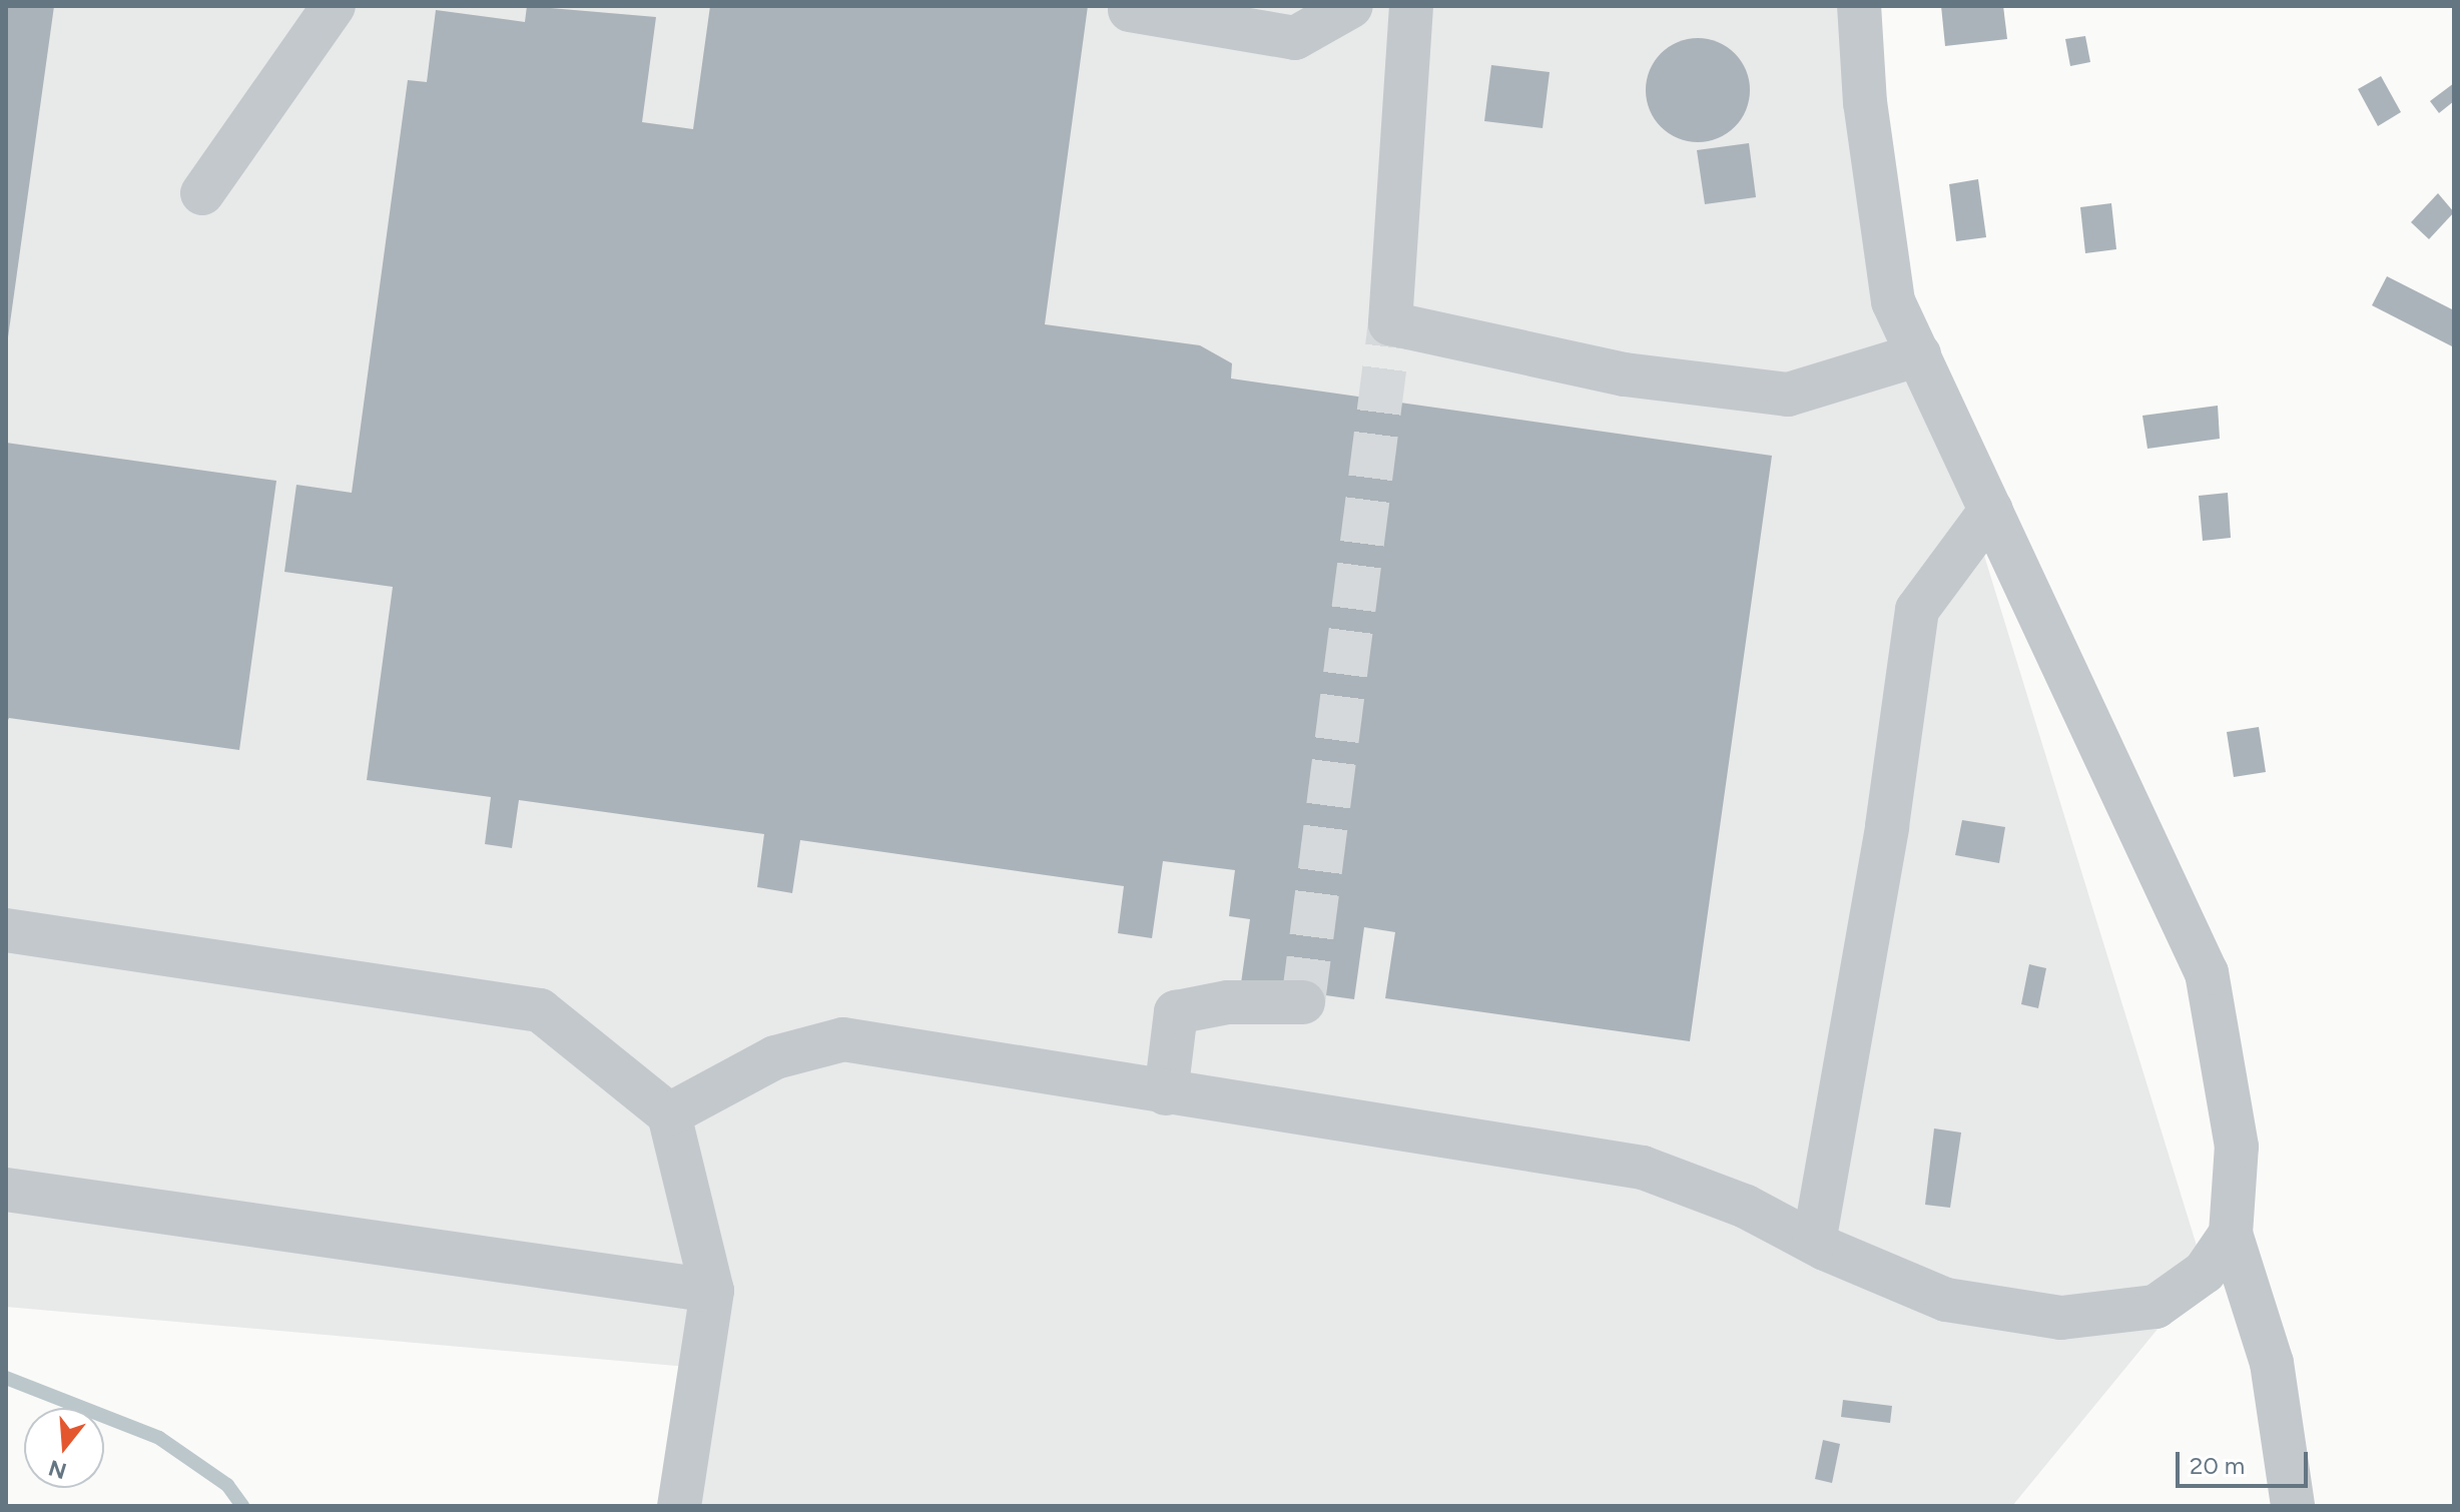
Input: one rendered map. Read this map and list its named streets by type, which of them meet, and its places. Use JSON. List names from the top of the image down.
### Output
{
  "scale_bar": "20 m",
  "north": "bottom"
}
